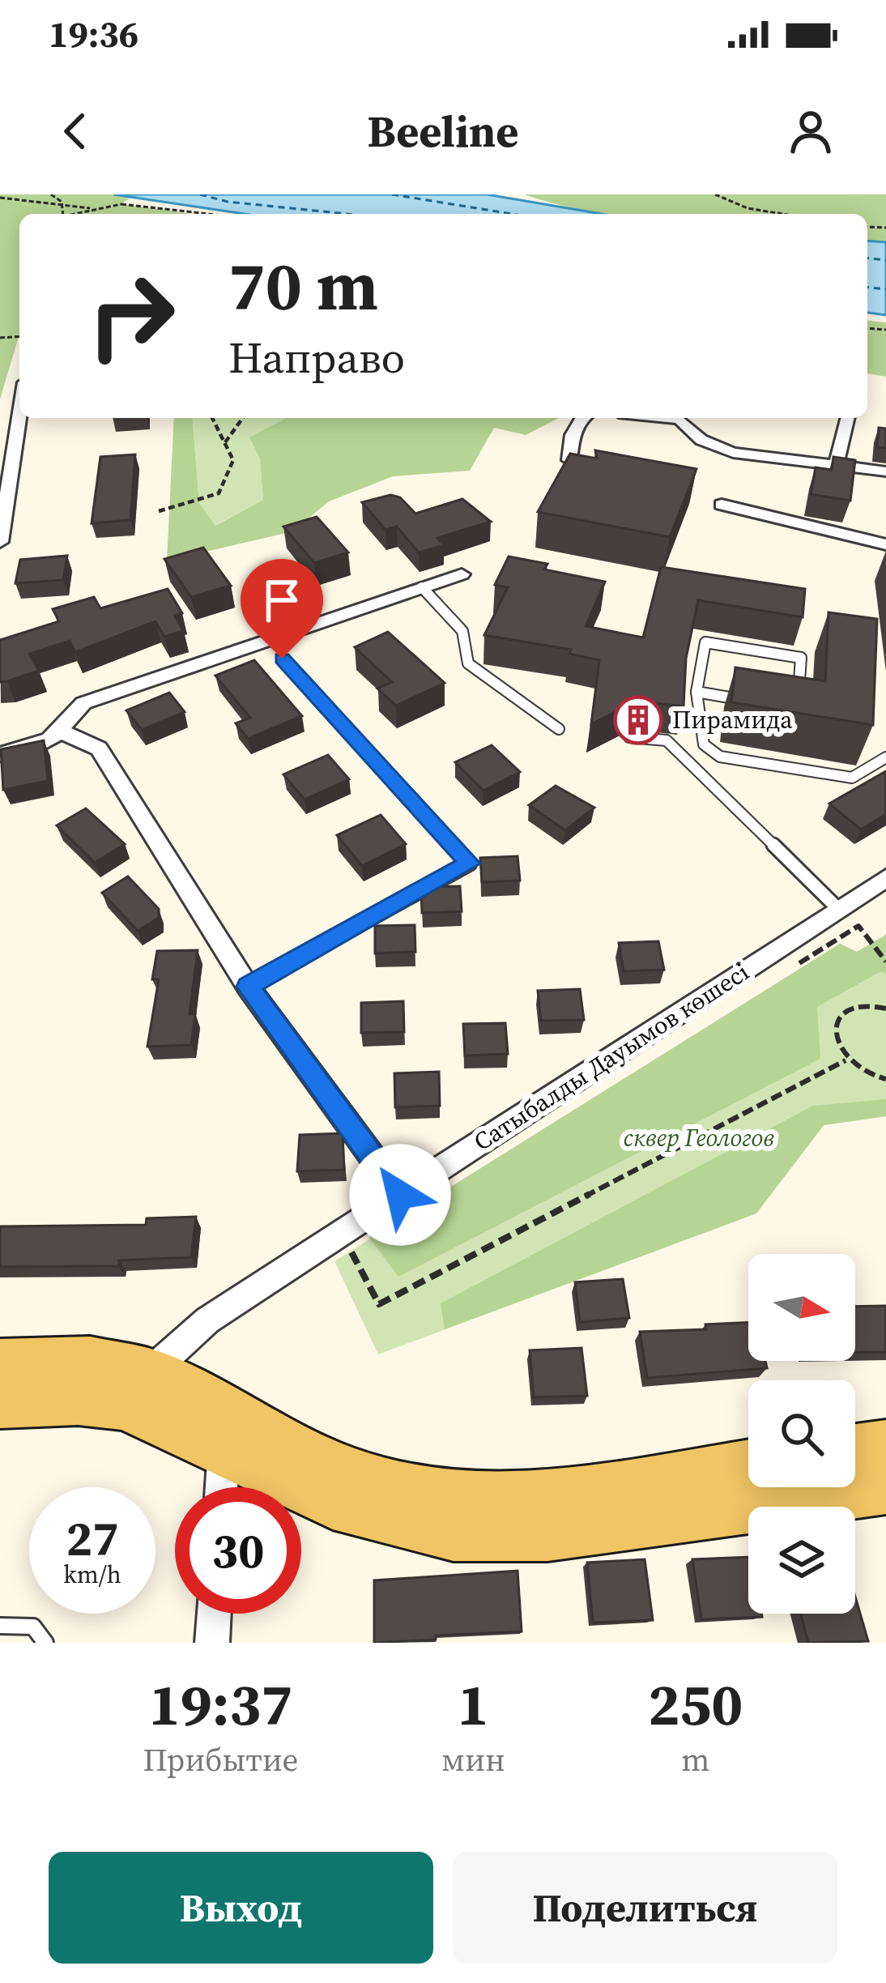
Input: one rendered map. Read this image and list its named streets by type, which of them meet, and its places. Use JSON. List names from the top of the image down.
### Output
{
  "streets": {
    "street": ["Сатыбалды Дауымов көшесі"]
  },
  "parks": ["сквер Геологов"],
  "places": {
    "building": ["Пирамида"]
  },
  "north": "right",
  "page": {
    "status": "19:36",
    "header": "Beeline",
    "turn": ["70 m", "Направо"],
    "speed": "27 km/h",
    "limit": "30",
    "eta": [
      "19:37",
      "Прибытие",
      "1",
      "мин",
      "250",
      "m"
    ],
    "buttons": ["Выход", "Поделиться"]
  }
}
